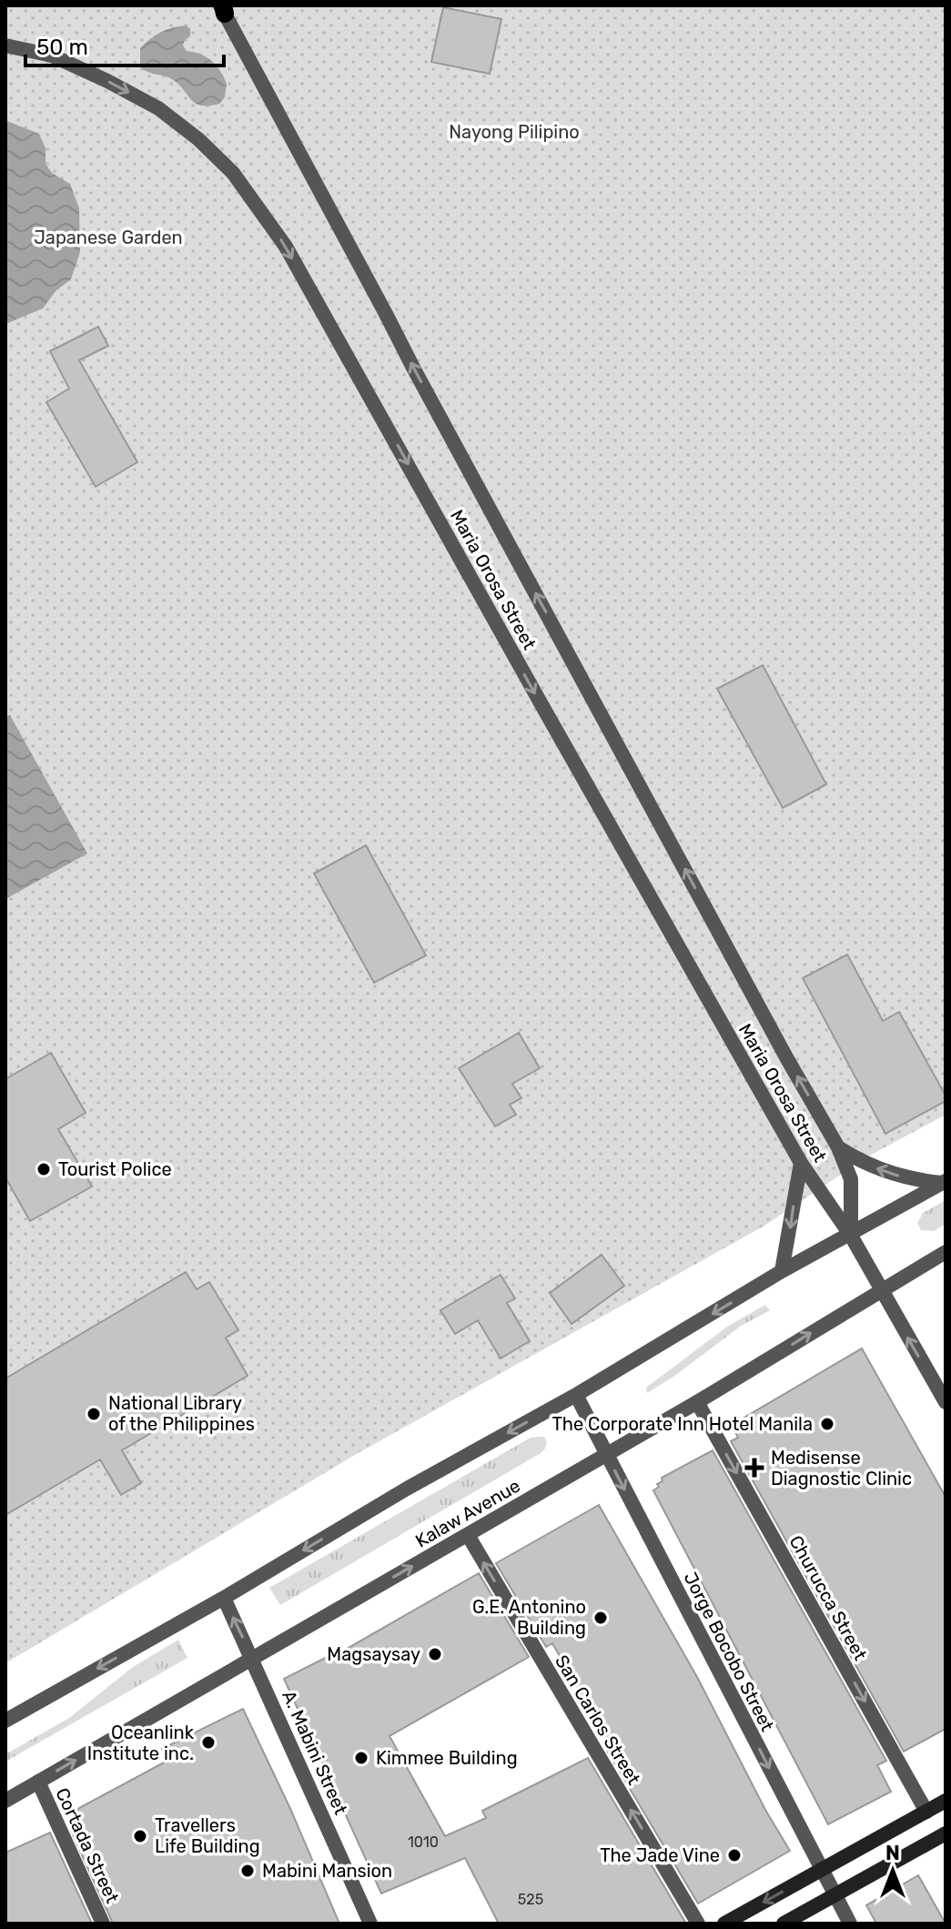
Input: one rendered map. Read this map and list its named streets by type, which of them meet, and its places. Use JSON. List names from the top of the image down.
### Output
{
  "streets": {
    "street": [
      "Maria Orosa Street",
      "Kalaw Avenue",
      "Churucca Street",
      "Jorge Bocobo Street",
      "San Carlos Street",
      "A. Mabini Street",
      "Cortada Street"
    ]
  },
  "crossings": [
    ["Maria Orosa Street", "Kalaw Avenue"],
    ["Kalaw Avenue", "Churucca Street"],
    ["Kalaw Avenue", "Jorge Bocobo Street"],
    ["Kalaw Avenue", "San Carlos Street"],
    ["Kalaw Avenue", "A. Mabini Street"],
    ["Kalaw Avenue", "Cortada Street"]
  ],
  "one_way": ["Churucca Street", "Jorge Bocobo Street", "San Carlos Street"],
  "parks": ["Nayong Pilipino", "Japanese Garden"],
  "places": {
    "other": [
      "Tourist Police",
      "National Library of the Philippines",
      "The Corporate Inn Hotel Manila",
      "G.E. Antonino Building",
      "Magsaysay",
      "Oceanlink Institute inc.",
      "Kimmee Building",
      "Travellers Life Building",
      "The Jade Vine",
      "Mabini Mansion"
    ],
    "health": ["Medisense Diagnostic Clinic"]
  },
  "house_numbers": ["1010", "525"],
  "scale_bar": "50 m",
  "north": "top"
}
